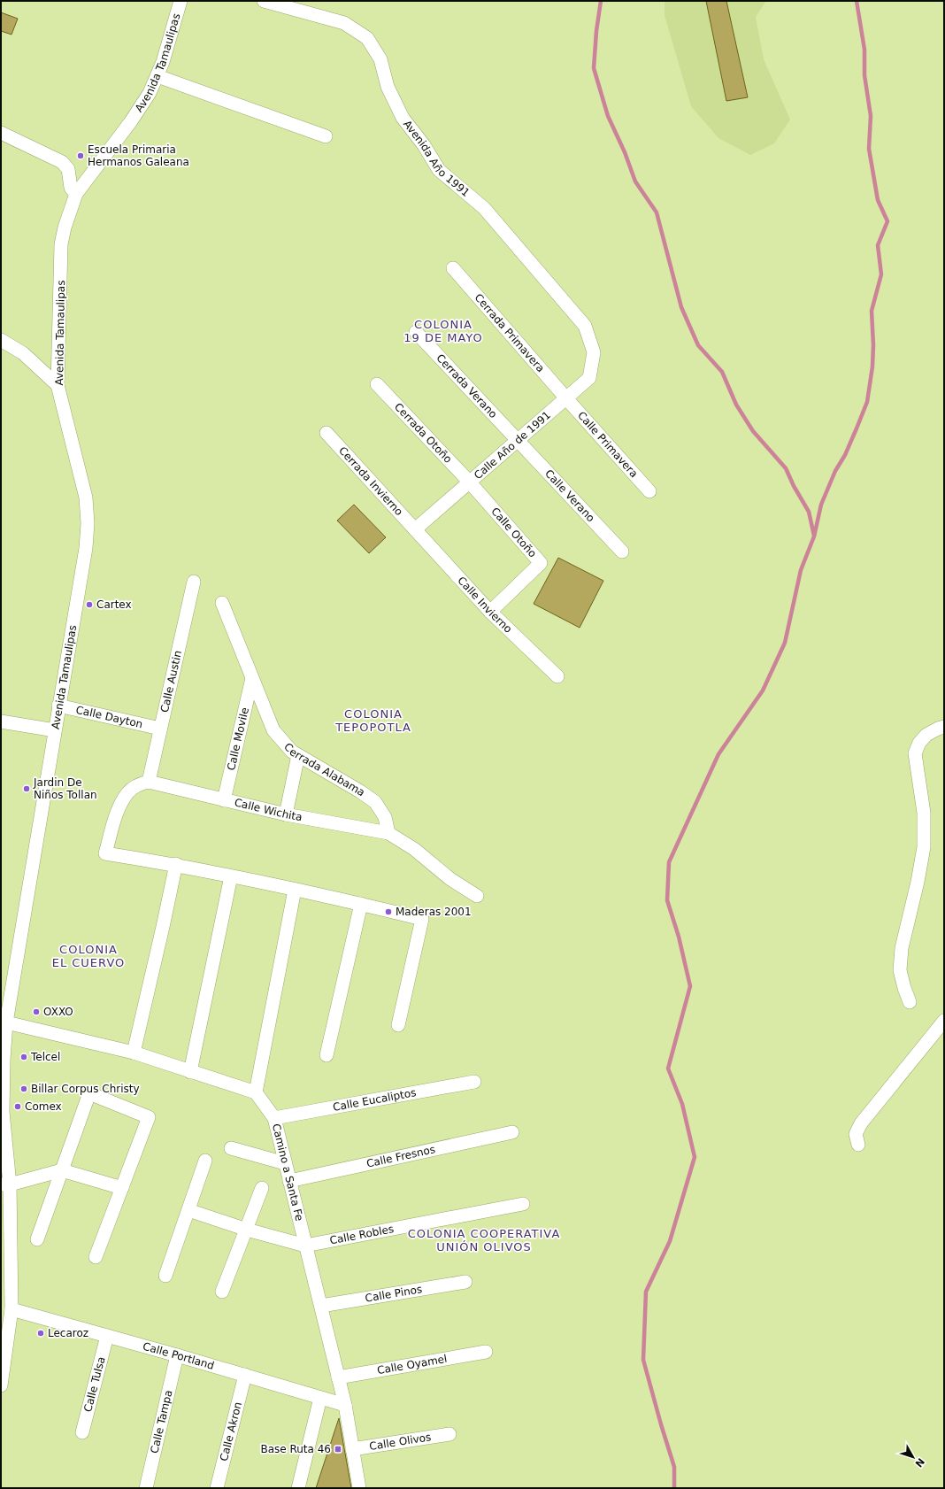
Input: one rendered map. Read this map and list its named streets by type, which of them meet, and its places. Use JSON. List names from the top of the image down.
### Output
{
  "streets": {
    "street": [
      "Avenida Tamaulipas",
      "Avenida Año 1991",
      "Cerrada Primavera",
      "Cerrada Verano",
      "Cerrada Otoño",
      "Calle Año de 1991",
      "Calle Primavera",
      "Cerrada Invierno",
      "Calle Verano",
      "Calle Otoño",
      "Calle Invierno",
      "Calle Austin",
      "Calle Dayton",
      "Calle Movile",
      "Cerrada Alabama",
      "Calle Wichita",
      "Calle Eucaliptos",
      "Calle Fresnos",
      "Camino a Santa Fe",
      "Calle Robles",
      "Calle Pinos",
      "Calle Portland",
      "Calle Oyamel",
      "Calle Tulsa",
      "Calle Tampa",
      "Calle Akron",
      "Calle Olivos"
    ]
  },
  "crossings": [
    ["Avenida Tamaulipas", "Calle Dayton"],
    ["Avenida Tamaulipas", "Calle Portland"],
    ["Avenida Año 1991", "Calle Año de 1991"],
    ["Cerrada Primavera", "Calle Año de 1991"],
    ["Cerrada Primavera", "Calle Primavera"],
    ["Cerrada Verano", "Calle Año de 1991"],
    ["Cerrada Verano", "Calle Verano"],
    ["Cerrada Otoño", "Calle Año de 1991"],
    ["Cerrada Otoño", "Calle Otoño"],
    ["Calle Año de 1991", "Calle Primavera"],
    ["Calle Año de 1991", "Cerrada Invierno"],
    ["Calle Año de 1991", "Calle Verano"],
    ["Calle Año de 1991", "Calle Otoño"],
    ["Calle Año de 1991", "Calle Invierno"],
    ["Cerrada Invierno", "Calle Invierno"],
    ["Calle Otoño", "Calle Invierno"],
    ["Calle Austin", "Calle Dayton"],
    ["Calle Austin", "Calle Wichita"],
    ["Calle Movile", "Cerrada Alabama"],
    ["Calle Movile", "Calle Wichita"],
    ["Cerrada Alabama", "Calle Wichita"],
    ["Calle Eucaliptos", "Camino a Santa Fe"],
    ["Calle Fresnos", "Camino a Santa Fe"],
    ["Camino a Santa Fe", "Calle Robles"],
    ["Camino a Santa Fe", "Calle Pinos"],
    ["Camino a Santa Fe", "Calle Portland"],
    ["Camino a Santa Fe", "Calle Oyamel"],
    ["Camino a Santa Fe", "Calle Olivos"],
    ["Calle Portland", "Calle Tulsa"],
    ["Calle Portland", "Calle Tampa"],
    ["Calle Portland", "Calle Akron"]
  ],
  "districts": [
    "COLONIA 19 DE MAYO",
    "COLONIA TEPOPOTLA",
    "COLONIA EL CUERVO",
    "COLONIA COOPERATIVA UNIÓN OLIVOS"
  ],
  "places": {
    "other": [
      "Escuela Primaria Hermanos Galeana",
      "Cartex",
      "Jardin De Niños Tollan",
      "Maderas 2001",
      "OXXO",
      "Telcel",
      "Billar Corpus Christy",
      "Comex",
      "Lecaroz"
    ],
    "transit": ["Base Ruta 46"]
  },
  "north": "bottom right"
}
